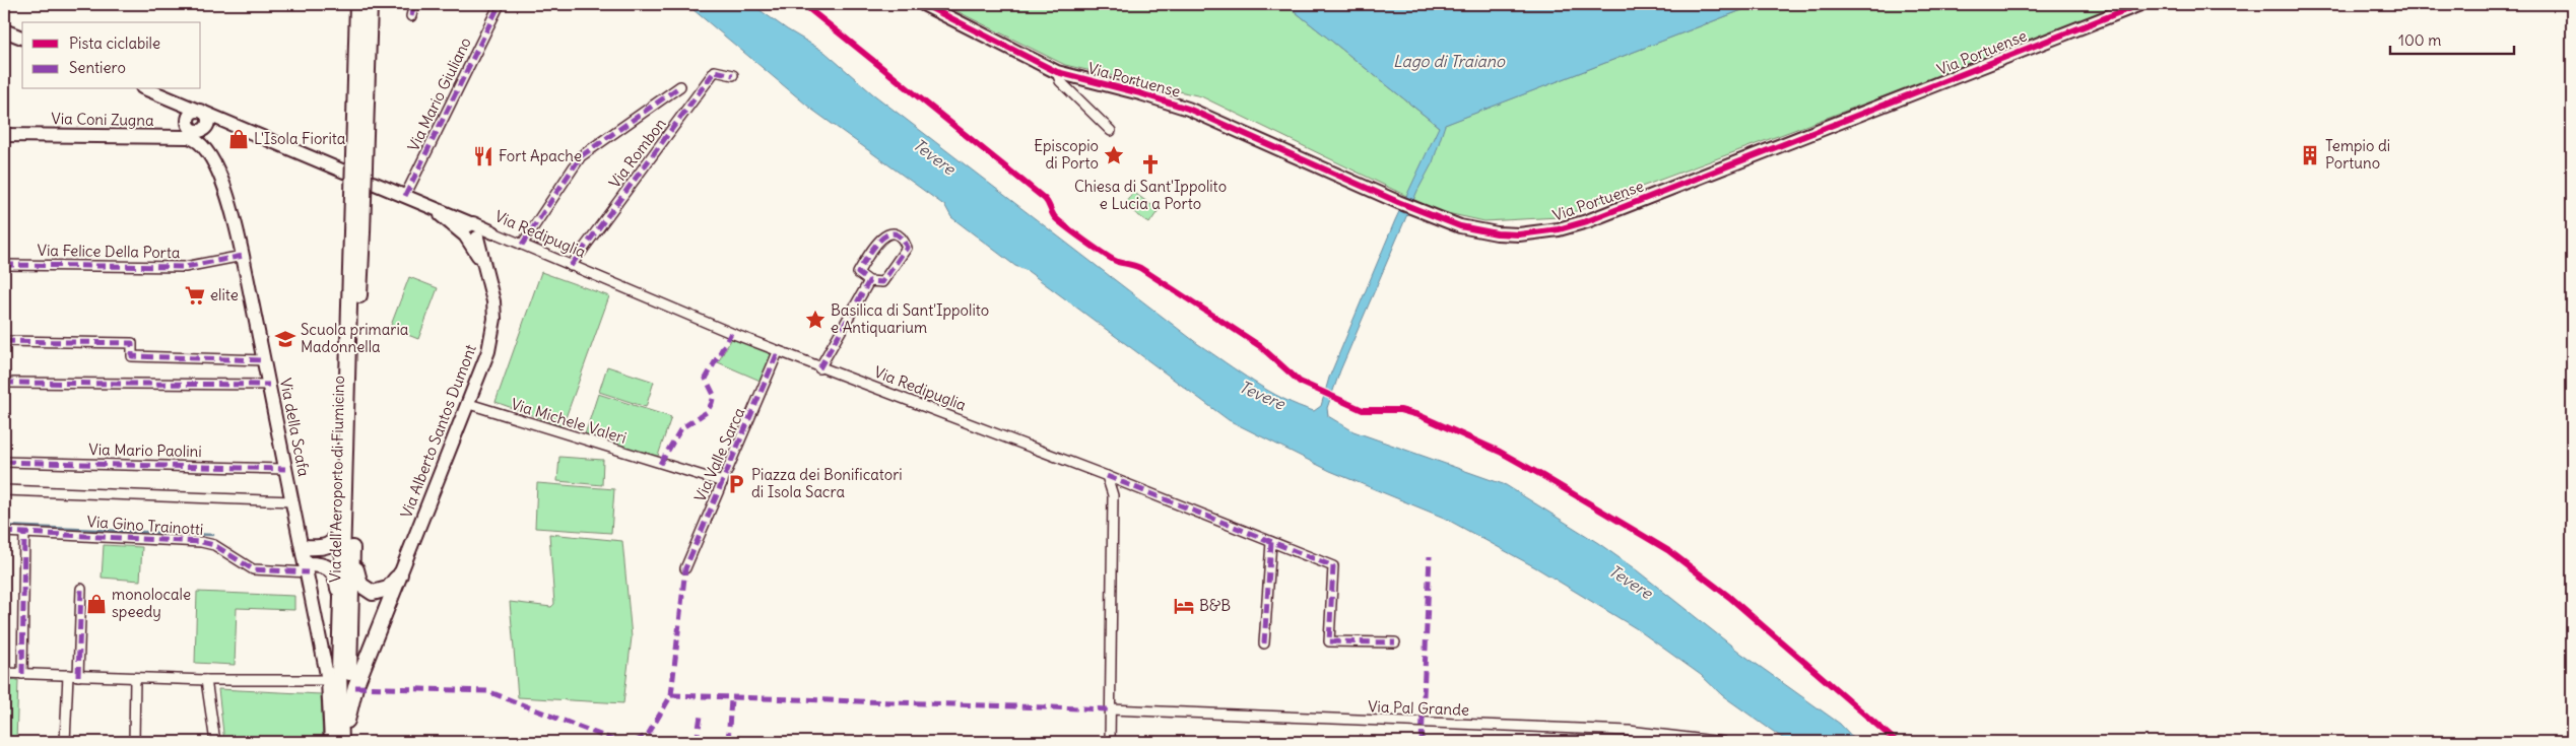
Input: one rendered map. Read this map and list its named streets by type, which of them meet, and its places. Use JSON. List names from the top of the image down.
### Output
{
  "streets": {
    "main road": ["Via dell'Aeroporto di Fiumicino"],
    "street": [
      "Via Portuense",
      "Via Mario Giuliano",
      "Via Coni Zugna",
      "Via Rombon",
      "Via Redipuglia",
      "Via Felice Della Porta",
      "Via Michele Valeri",
      "Via della Scafa",
      "Via Alberto Santos Dumont",
      "Via Mario Paolini",
      "Via Valle Sarca",
      "Via Gino Trainotti",
      "Via Pal Grande"
    ]
  },
  "crossings": [
    ["Via Coni Zugna", "Via della Scafa"],
    ["Via Rombon", "Via Redipuglia"],
    ["Via Redipuglia", "Via Valle Sarca"],
    ["Via Felice Della Porta", "Via della Scafa"],
    ["Via Michele Valeri", "Via Alberto Santos Dumont"],
    ["Via Michele Valeri", "Via Valle Sarca"],
    ["Via della Scafa", "Via Mario Paolini"],
    ["Via della Scafa", "Via Gino Trainotti"]
  ],
  "water": ["Lago di Traiano", "Tevere"],
  "places": {
    "shop": ["L'Isola Fiorita", "monolocale speedy"],
    "place": ["Episcopio di Porto", "Basilica di Sant'Ippolito e Antiquarium"],
    "building": ["Tempio di Portuno"],
    "restaurant": ["Fort Apache"],
    "church": ["Chiesa di Sant'Ippolito e Lucia a Porto"],
    "supermarket": ["elite"],
    "school or university": ["Scuola primaria Madonnella"],
    "parking": ["Piazza dei Bonificatori di Isola Sacra"],
    "hotel": ["B&B"]
  },
  "legend": ["Pista ciclabile", "Sentiero"],
  "scale_bar": "100 m"
}
